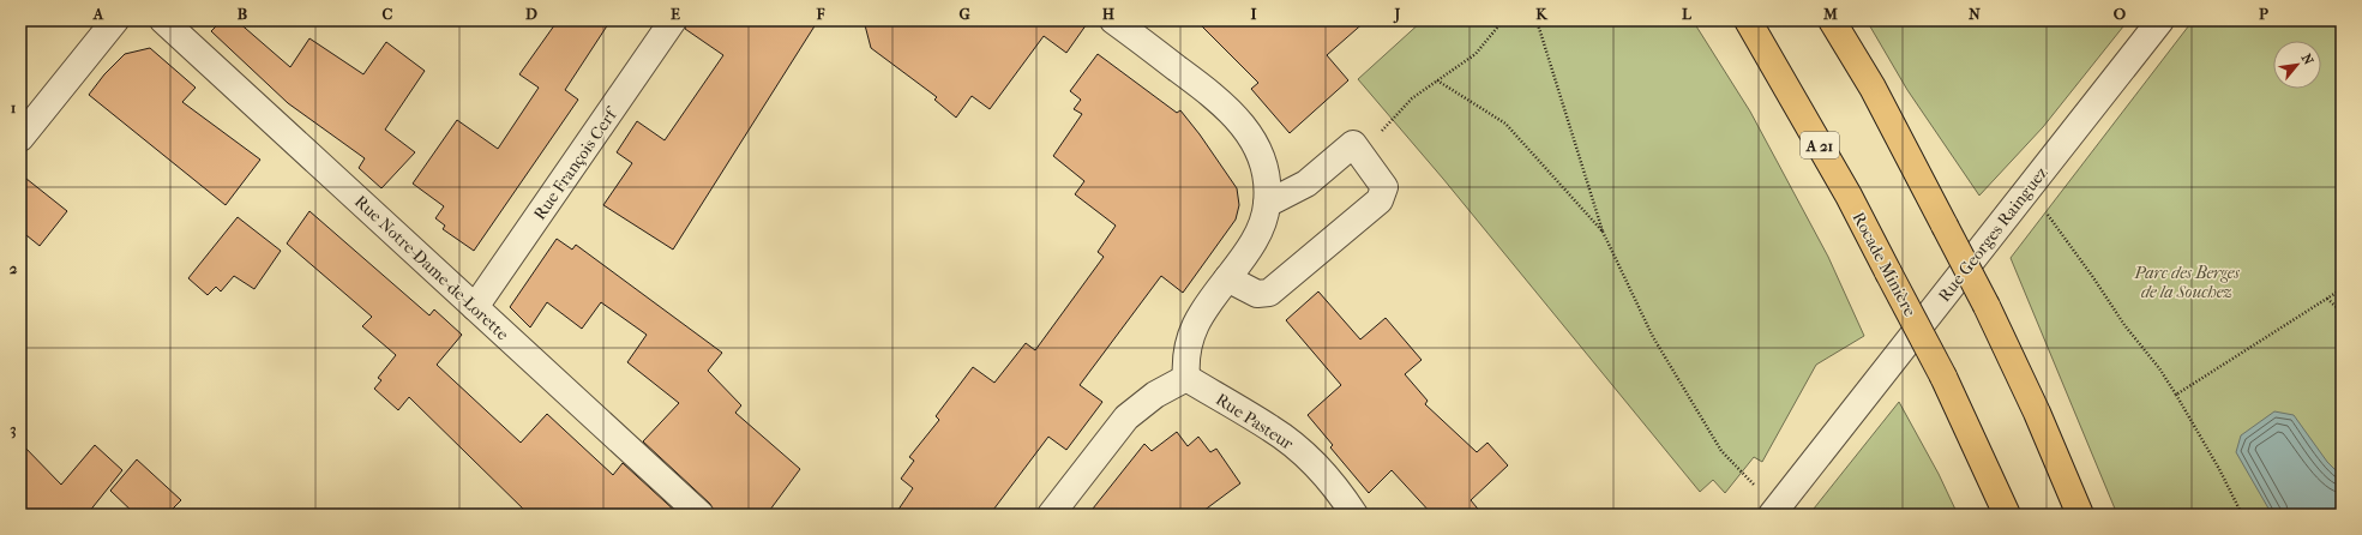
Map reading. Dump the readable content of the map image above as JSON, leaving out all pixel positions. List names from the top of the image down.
{
  "streets": {
    "highway": ["A 21", "Rocade Minière"],
    "street": [
      "Rue François Cerf",
      "Rue Georges Rainguez",
      "Rue Notre-Dame-de-Lorette",
      "Rue Pasteur"
    ]
  },
  "crossings": [
    ["Rue François Cerf", "Rue Notre-Dame-de-Lorette"]
  ],
  "parks": ["Parc des Berges de la Souchez"],
  "north": "top right",
  "grid": {
    "columns": [
      "A",
      "B",
      "C",
      "D",
      "E",
      "F",
      "G",
      "H",
      "I",
      "J",
      "K",
      "L",
      "M",
      "N",
      "O",
      "P"
    ],
    "rows": ["1", "2", "3"]
  }
}
